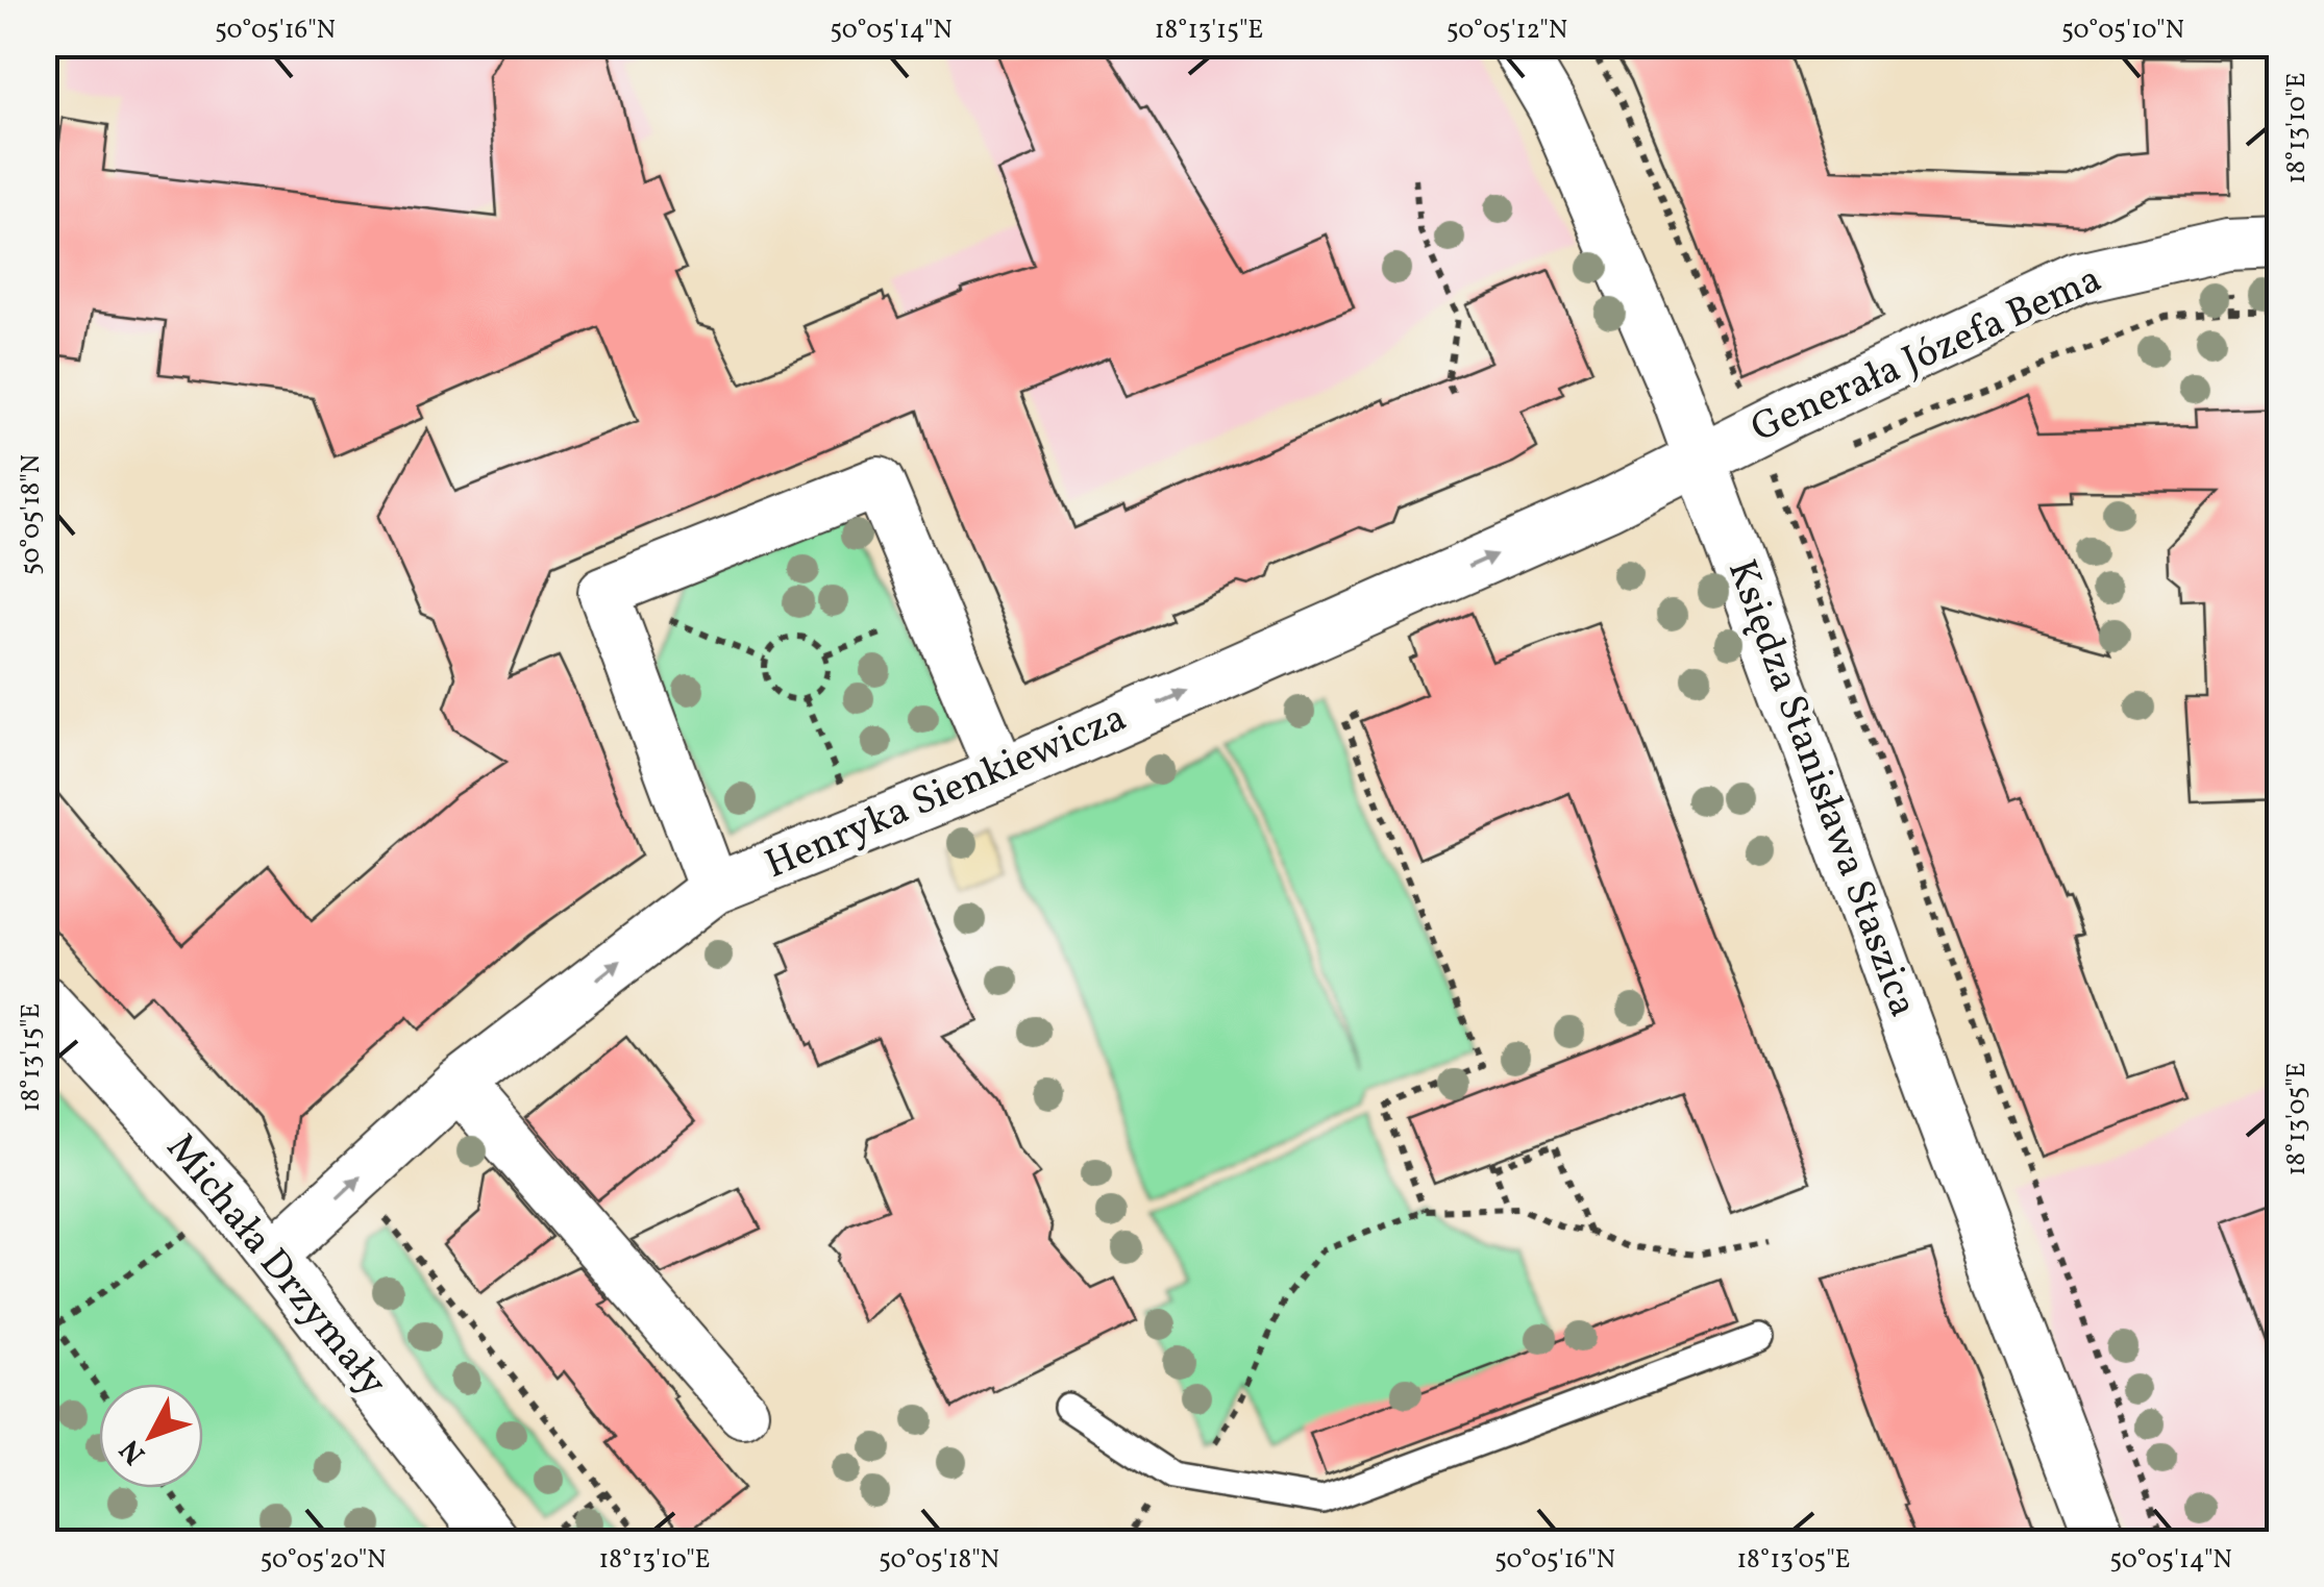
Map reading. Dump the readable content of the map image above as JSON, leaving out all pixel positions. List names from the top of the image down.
{
  "streets": {
    "street": [
      "Generała Józefa Bema",
      "Księdza Stanisława Staszica",
      "Henryka Sienkiewicza",
      "Michała Drzymały"
    ]
  },
  "crossings": [
    ["Generała Józefa Bema", "Księdza Stanisława Staszica"],
    ["Generała Józefa Bema", "Henryka Sienkiewicza"],
    ["Księdza Stanisława Staszica", "Henryka Sienkiewicza"],
    ["Henryka Sienkiewicza", "Michała Drzymały"]
  ],
  "one_way": ["Henryka Sienkiewicza"],
  "north": "bottom left",
  "coordinates": [
    "50°05'16\"N",
    "50°05'14\"N",
    "18°13'15\"E",
    "50°05'12\"N",
    "50°05'10\"N",
    "18°13'10\"E",
    "50°05'18\"N",
    "18°13'05\"E",
    "50°05'20\"N"
  ]
}
